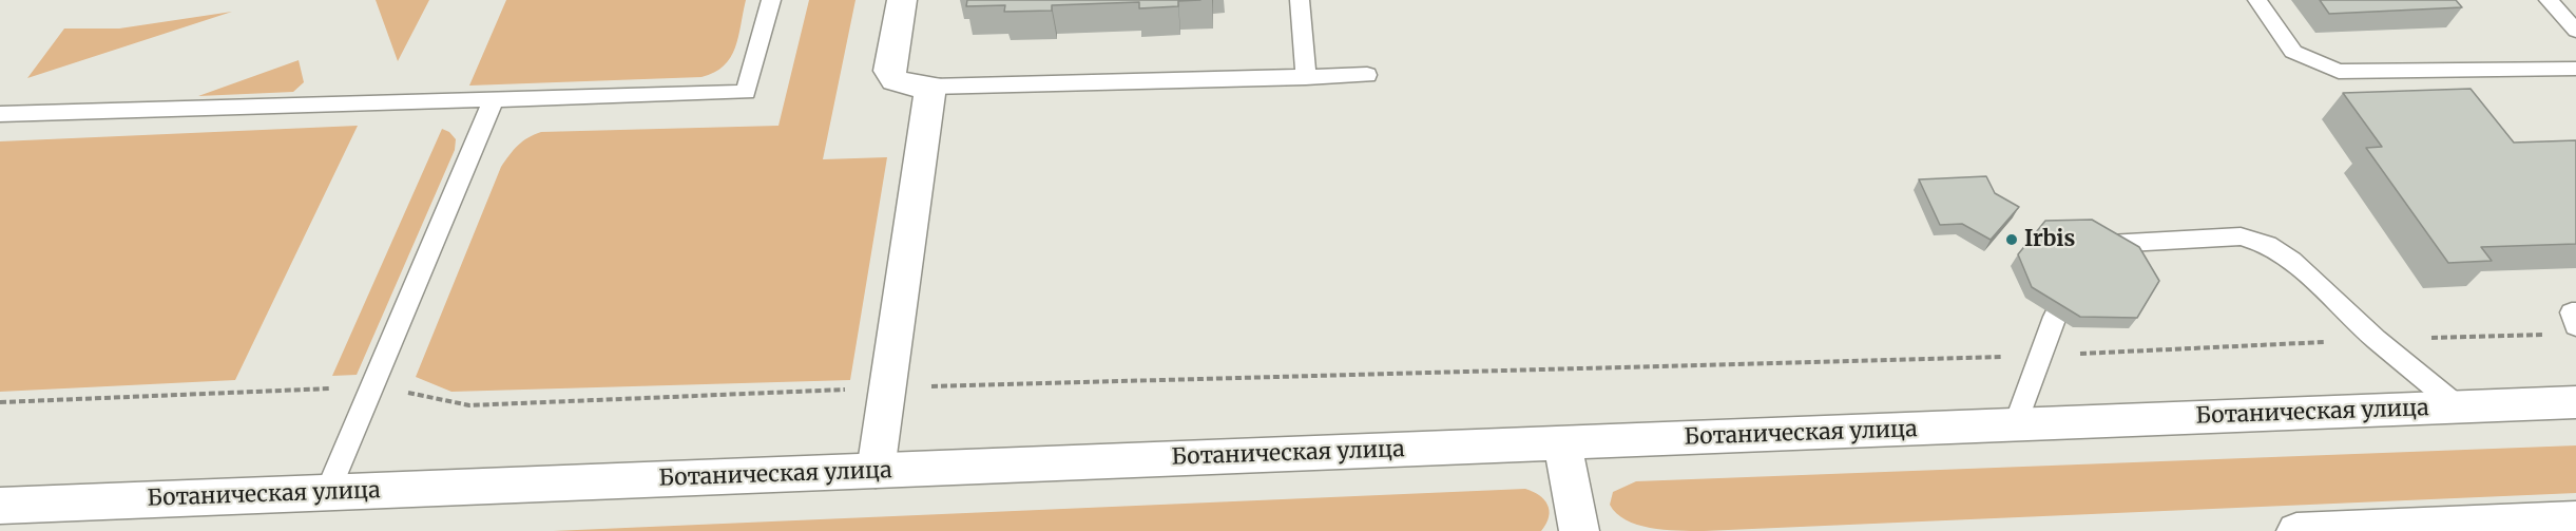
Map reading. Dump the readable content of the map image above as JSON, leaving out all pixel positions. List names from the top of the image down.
{
  "streets": {
    "main road": ["Ботаническая улица"]
  },
  "places": ["Irbis"]
}
